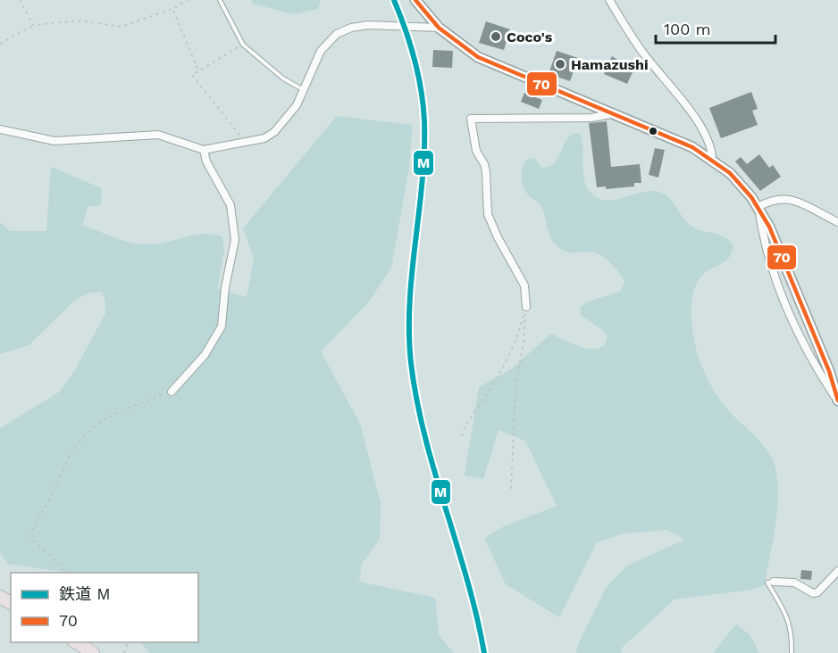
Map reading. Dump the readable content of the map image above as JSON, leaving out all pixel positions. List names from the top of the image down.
{
  "places": ["Coco's", "Hamazushi"],
  "lines": ["rail line M", "transit line 70"],
  "legend": ["鉄道 M", "70"],
  "scale_bar": "100 m"
}
